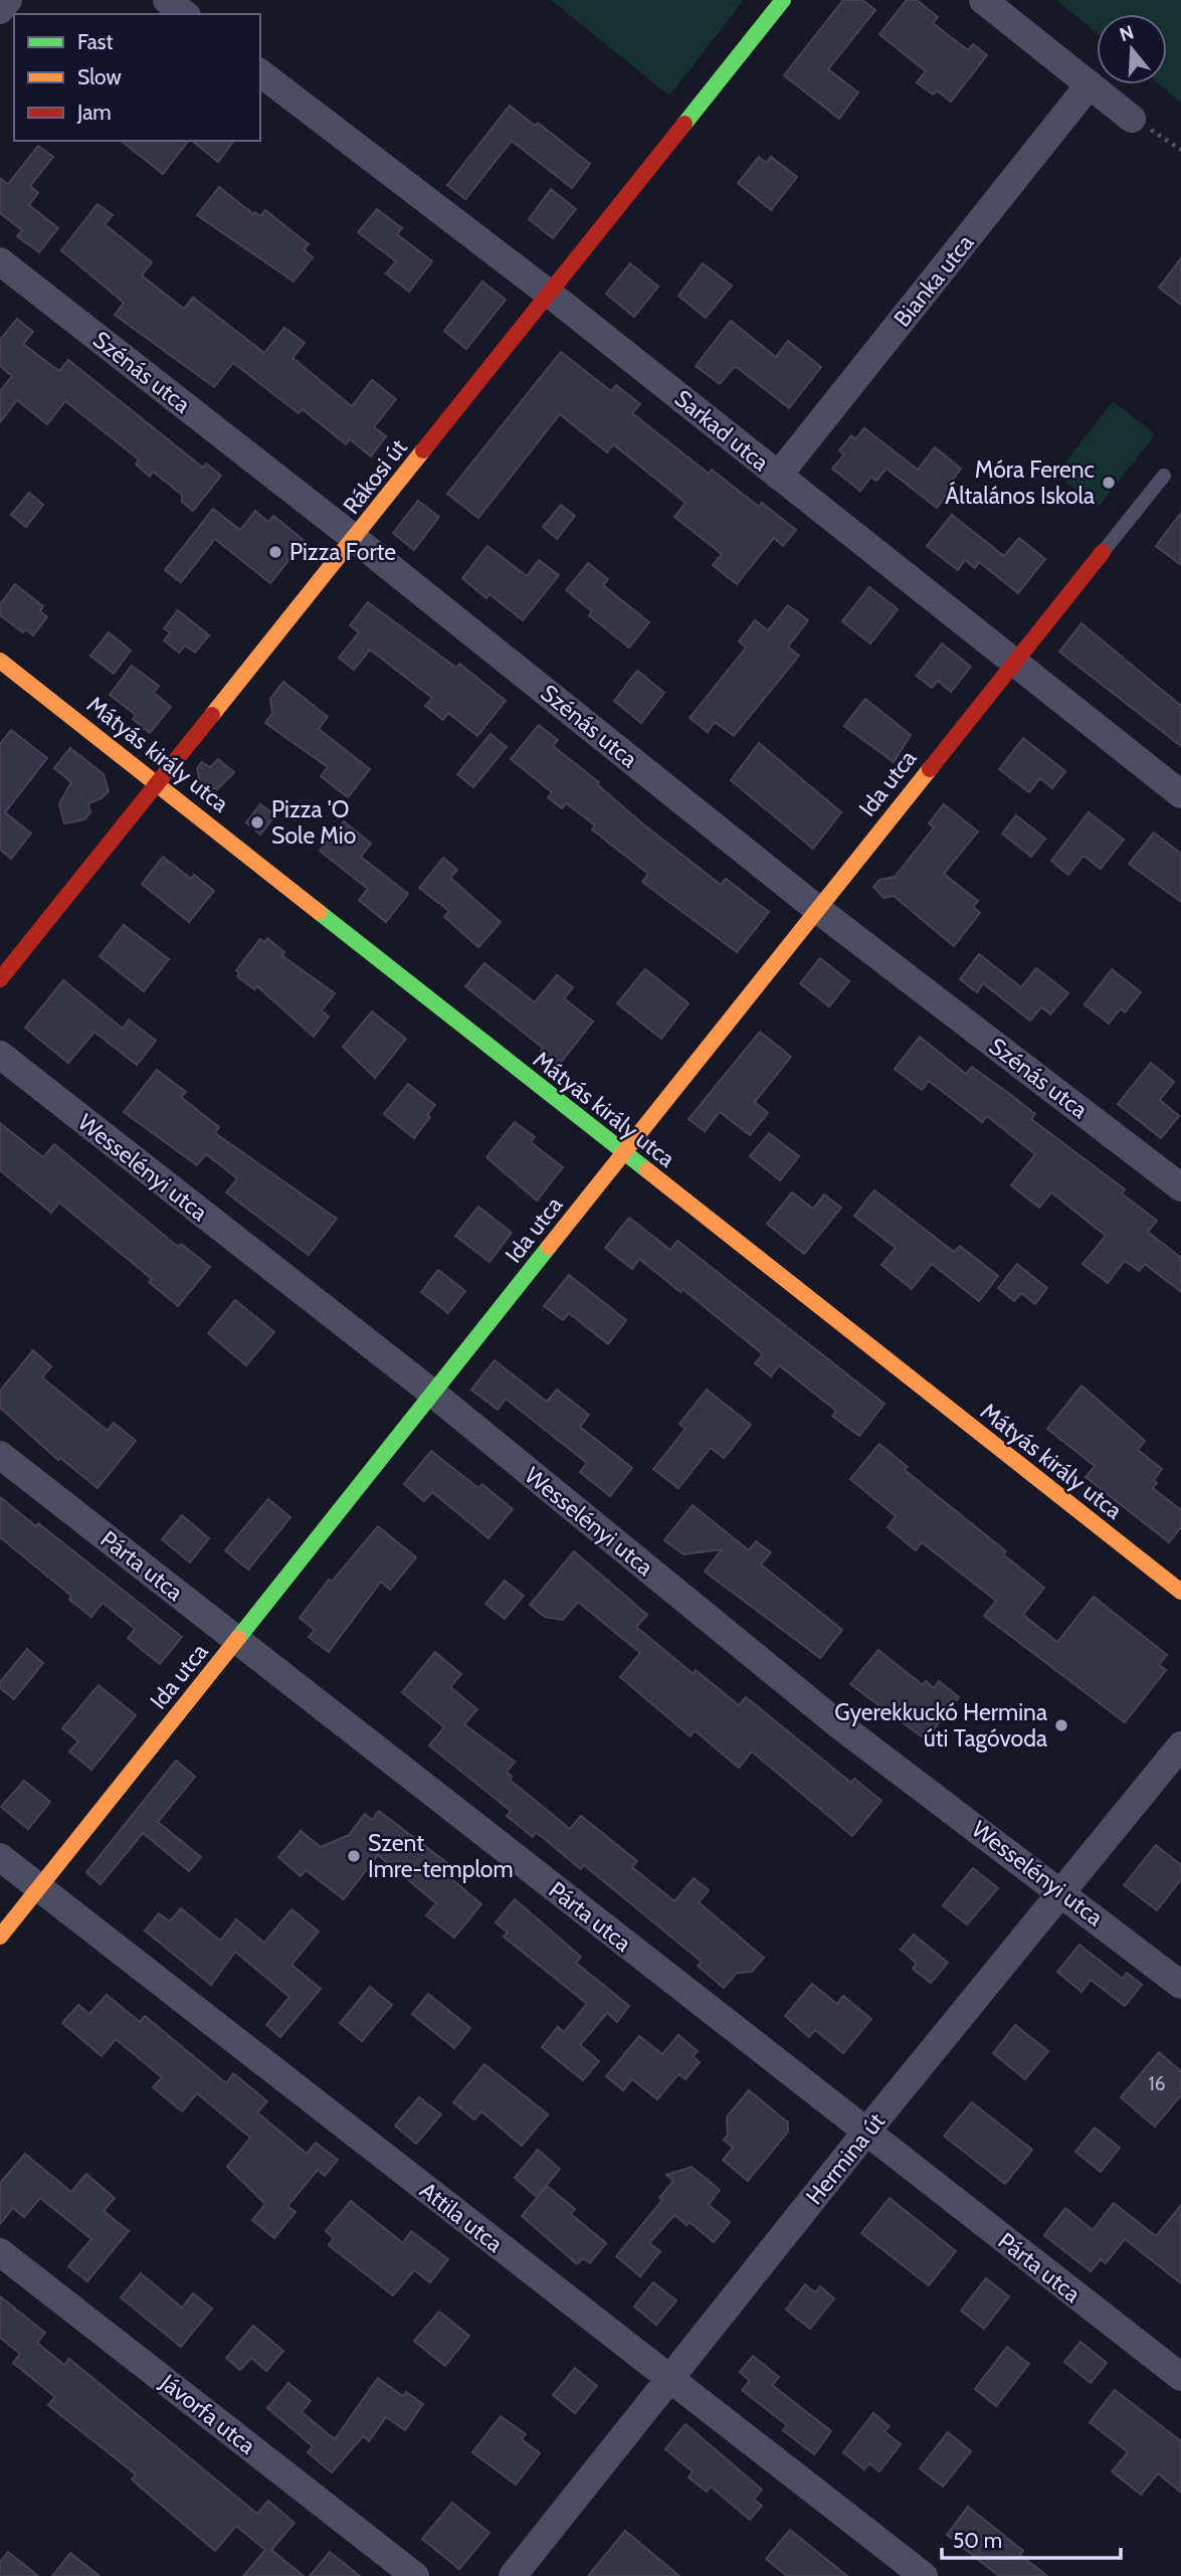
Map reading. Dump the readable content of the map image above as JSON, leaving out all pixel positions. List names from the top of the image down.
{
  "streets": {
    "street": [
      "Bianka utca",
      "Szénás utca",
      "Sarkad utca",
      "Rákosi út",
      "Mátyás király utca",
      "Ida utca",
      "Wesselényi utca",
      "Párta utca",
      "Hermina út",
      "Attila utca",
      "Jávorfa utca"
    ]
  },
  "crossings": [
    ["Bianka utca", "Sarkad utca"],
    ["Szénás utca", "Rákosi út"],
    ["Szénás utca", "Ida utca"],
    ["Sarkad utca", "Rákosi út"],
    ["Sarkad utca", "Ida utca"],
    ["Rákosi út", "Mátyás király utca"],
    ["Mátyás király utca", "Ida utca"],
    ["Ida utca", "Wesselényi utca"],
    ["Ida utca", "Párta utca"],
    ["Ida utca", "Attila utca"],
    ["Wesselényi utca", "Hermina út"],
    ["Párta utca", "Hermina út"],
    ["Hermina út", "Attila utca"]
  ],
  "places": [
    "Móra Ferenc Általános Iskola",
    "Pizza Forte",
    "Pizza 'O Sole Mio",
    "Gyerekkuckó Hermina úti Tagóvoda",
    "Szent Imre-templom"
  ],
  "house_numbers": ["16"],
  "legend": ["Fast", "Slow", "Jam"],
  "scale_bar": "50 m",
  "north": "top"
}
